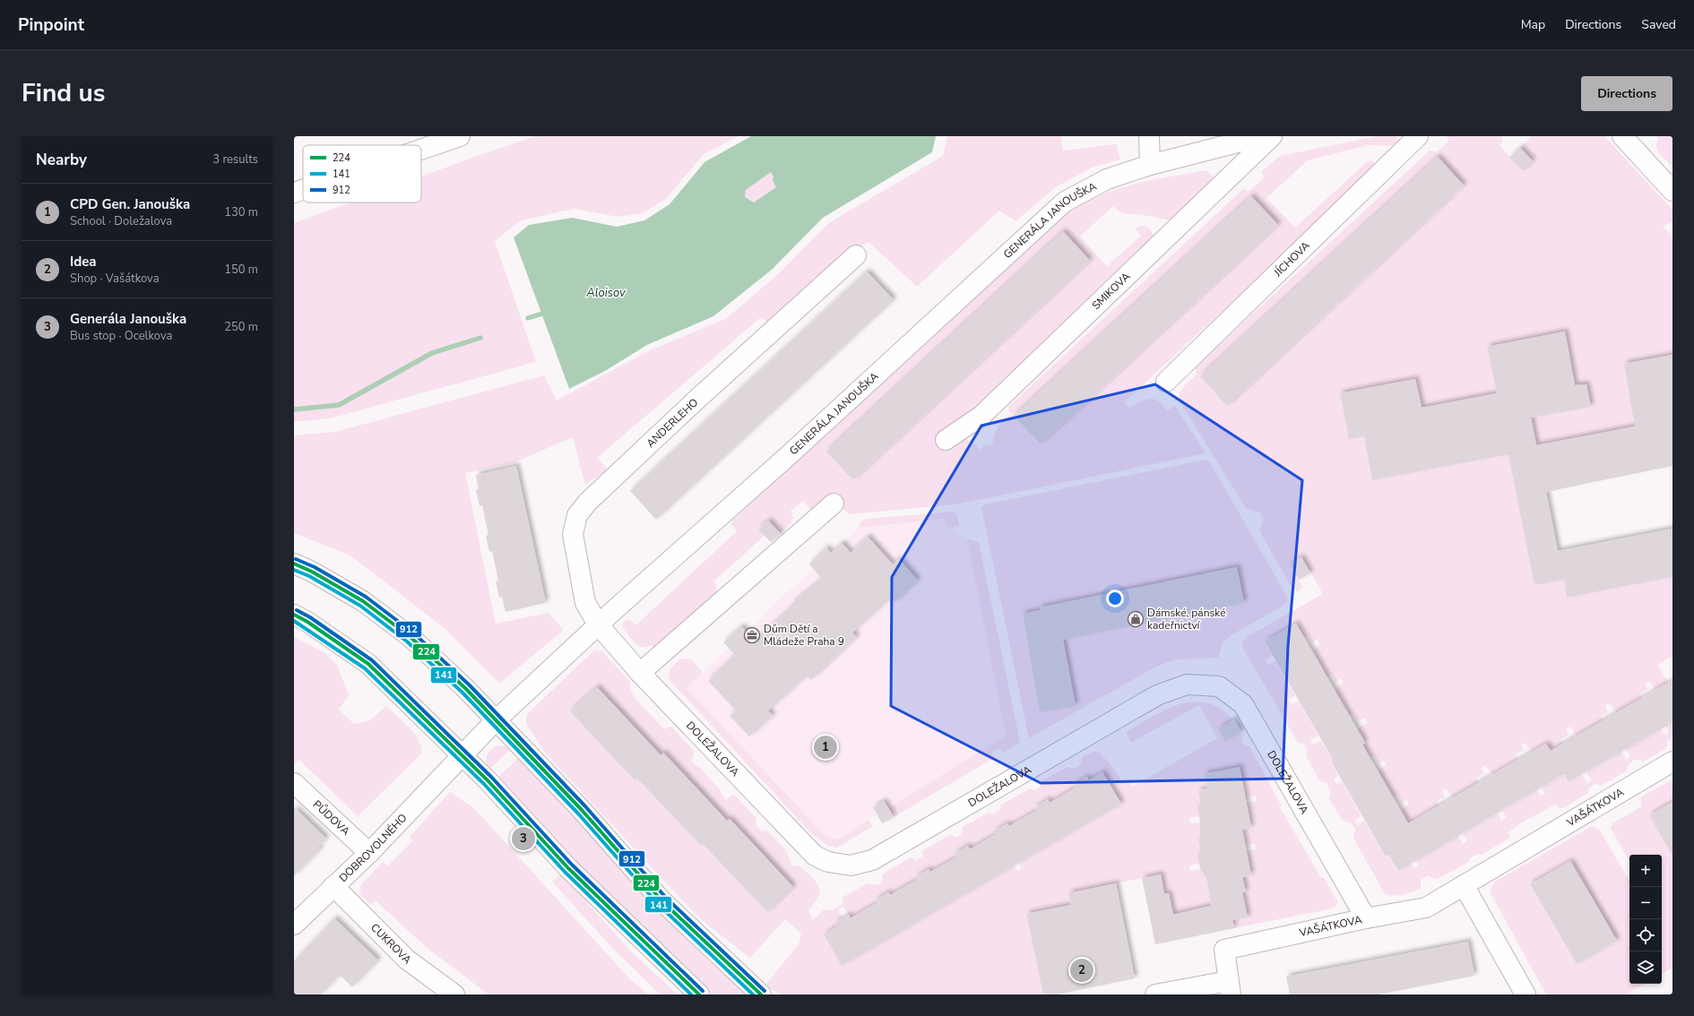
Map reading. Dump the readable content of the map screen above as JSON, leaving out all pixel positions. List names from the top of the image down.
{
  "streets": {
    "street": [
      "GENERÁLA JANOUŠKA",
      "JÍCHOVA",
      "SMIKOVA",
      "ANDERLEHO",
      "DOLEŽALOVA",
      "VAŠÁTKOVA",
      "PŮDOVA",
      "DOBROVOLNÉHO",
      "CUKROVA"
    ]
  },
  "crossings": [
    ["GENERÁLA JANOUŠKA", "ANDERLEHO"],
    ["GENERÁLA JANOUŠKA", "DOLEŽALOVA"],
    ["GENERÁLA JANOUŠKA", "DOBROVOLNÉHO"],
    ["ANDERLEHO", "DOLEŽALOVA"],
    ["DOLEŽALOVA", "VAŠÁTKOVA"],
    ["PŮDOVA", "DOBROVOLNÉHO"],
    ["DOBROVOLNÉHO", "CUKROVA"]
  ],
  "water": ["Aloisov"],
  "places": {
    "shop": ["Dámské, pánské kadeřnictví"],
    "office": ["Dům Dětí a Mládeže Praha 9"]
  },
  "lines": ["transit line 912", "transit line 224", "transit line 141"],
  "legend": ["224", "141", "912"],
  "page": {
    "header": "Pinpoint",
    "nav": ["Map", "Directions", "Saved"],
    "title": "Find us",
    "buttons": "Directions",
    "heading": ["Nearby", "3 results"],
    "list": [
      {
        "mark": "1",
        "name": "CPD Gen. Janouška",
        "note": "School · Doležalova",
        "value": "130 m"
      },
      {
        "mark": "2",
        "name": "Idea",
        "note": "Shop · Vašátkova",
        "value": "150 m"
      },
      {
        "mark": "3",
        "name": "Generála Janouška",
        "note": "Bus stop · Ocelkova",
        "value": "250 m"
      }
    ],
    "pins": ["1", "3", "2"],
    "map_buttons": ["+", "−"]
  }
}
